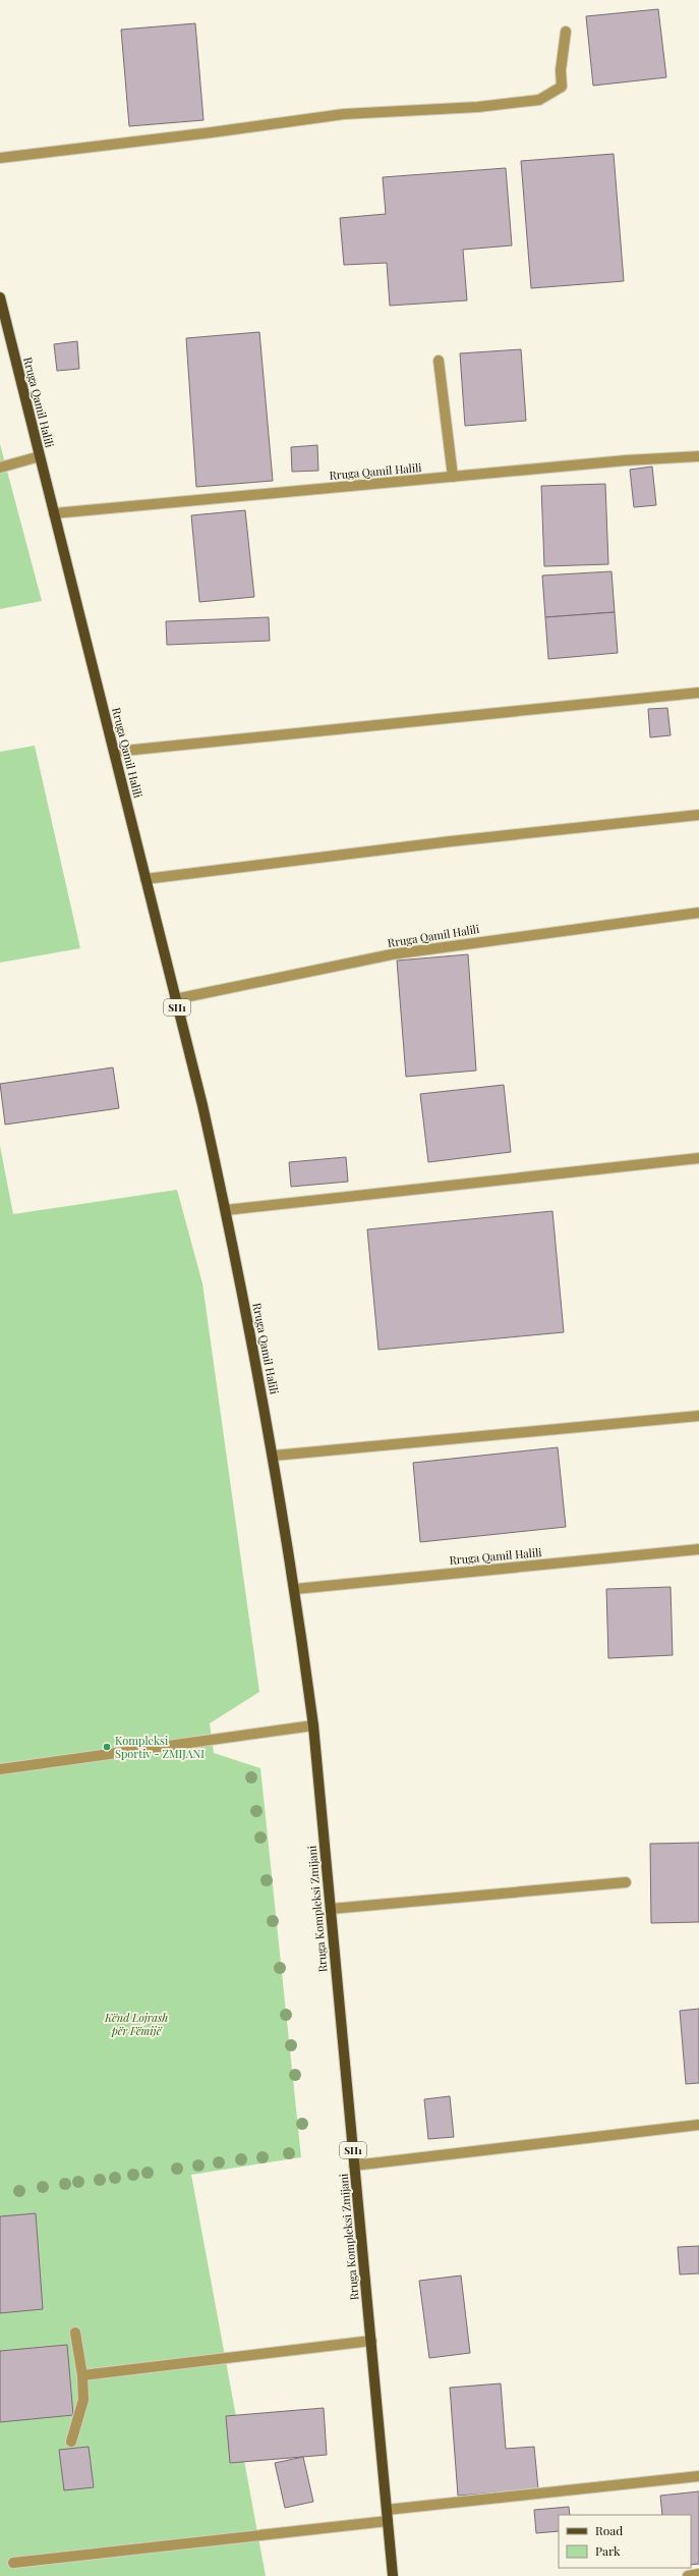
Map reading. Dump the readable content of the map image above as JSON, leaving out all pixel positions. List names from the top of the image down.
{
  "streets": {
    "main road": ["Rruga Qamil Halili", "SH1", "Rruga Kompleksi Zmijani"]
  },
  "crossings": [
    ["Rruga Qamil Halili", "Rruga Kompleksi Zmijani"]
  ],
  "parks": ["Kënd Lojrash për Fëmijë"],
  "places": ["Kompleksi Sportiv - ZMIJANI"],
  "legend": ["Road", "Park"]
}
